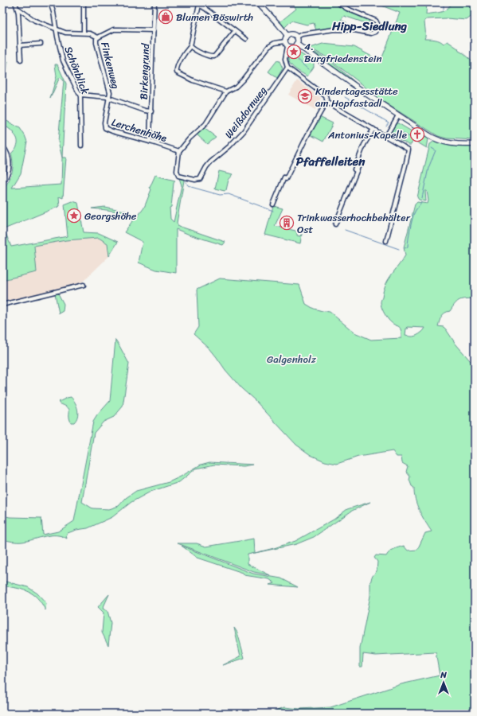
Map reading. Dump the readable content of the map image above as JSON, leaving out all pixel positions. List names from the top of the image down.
{
  "streets": {
    "street": [
      "Finkenweg",
      "Schönblick",
      "Birkengrund",
      "Weißdornweg",
      "Lerchenhöhe"
    ]
  },
  "crossings": [
    ["Finkenweg", "Lerchenhöhe"],
    ["Schönblick", "Lerchenhöhe"],
    ["Birkengrund", "Lerchenhöhe"],
    ["Weißdornweg", "Lerchenhöhe"]
  ],
  "districts": ["Hipp-Siedlung", "Pfaffelleiten"],
  "parks": ["Galgenholz"],
  "places": {
    "shop": ["Blumen Böswirth"],
    "place": ["4. Burgfriedenstein", "Georgshöhe"],
    "school or university": ["Kindertagesstätte am Hopfastadl"],
    "church": ["Antonius-Kapelle"],
    "building": ["Trinkwasserhochbehälter Ost"]
  },
  "north": "top"
}
